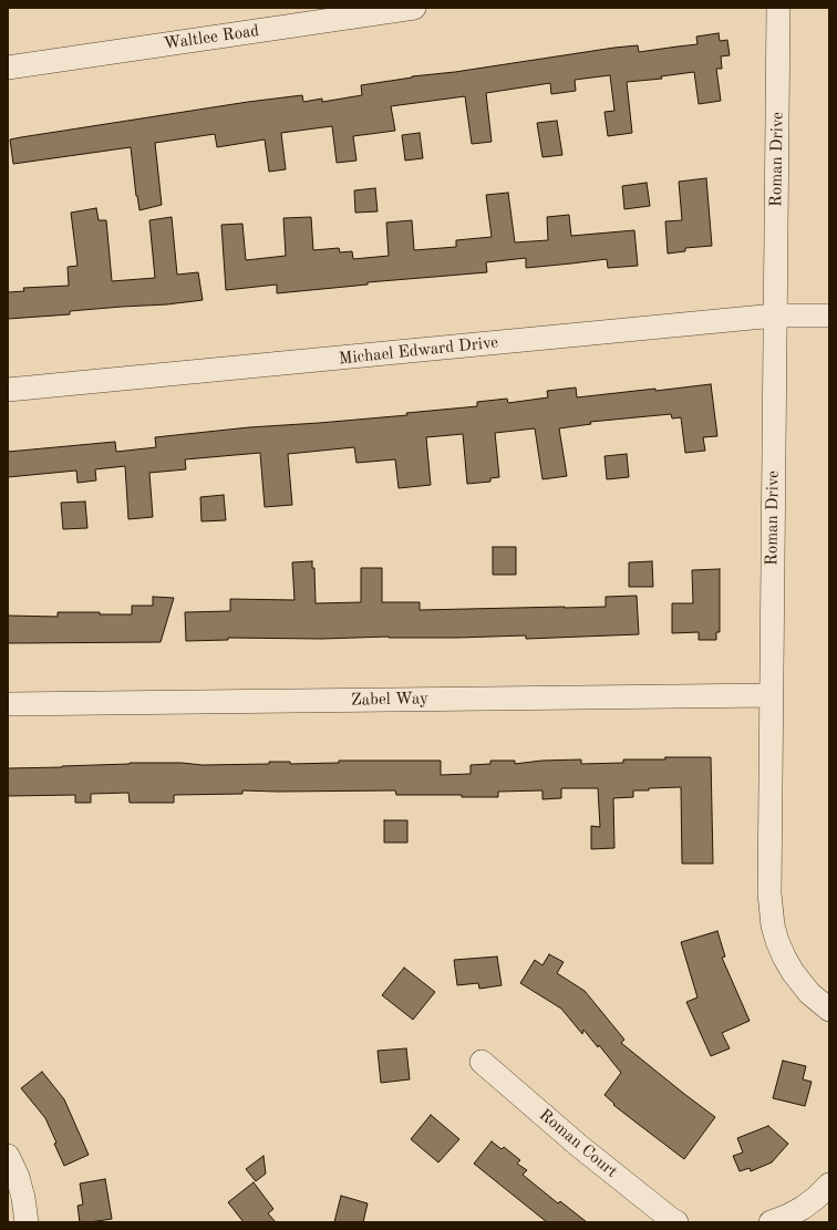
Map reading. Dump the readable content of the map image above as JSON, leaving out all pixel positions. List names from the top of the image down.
{
  "streets": {
    "street": [
      "Waltlee Road",
      "Roman Drive",
      "Michael Edward Drive",
      "Zabel Way",
      "Roman Court"
    ]
  },
  "crossings": [
    ["Roman Drive", "Michael Edward Drive"],
    ["Roman Drive", "Zabel Way"]
  ]
}
